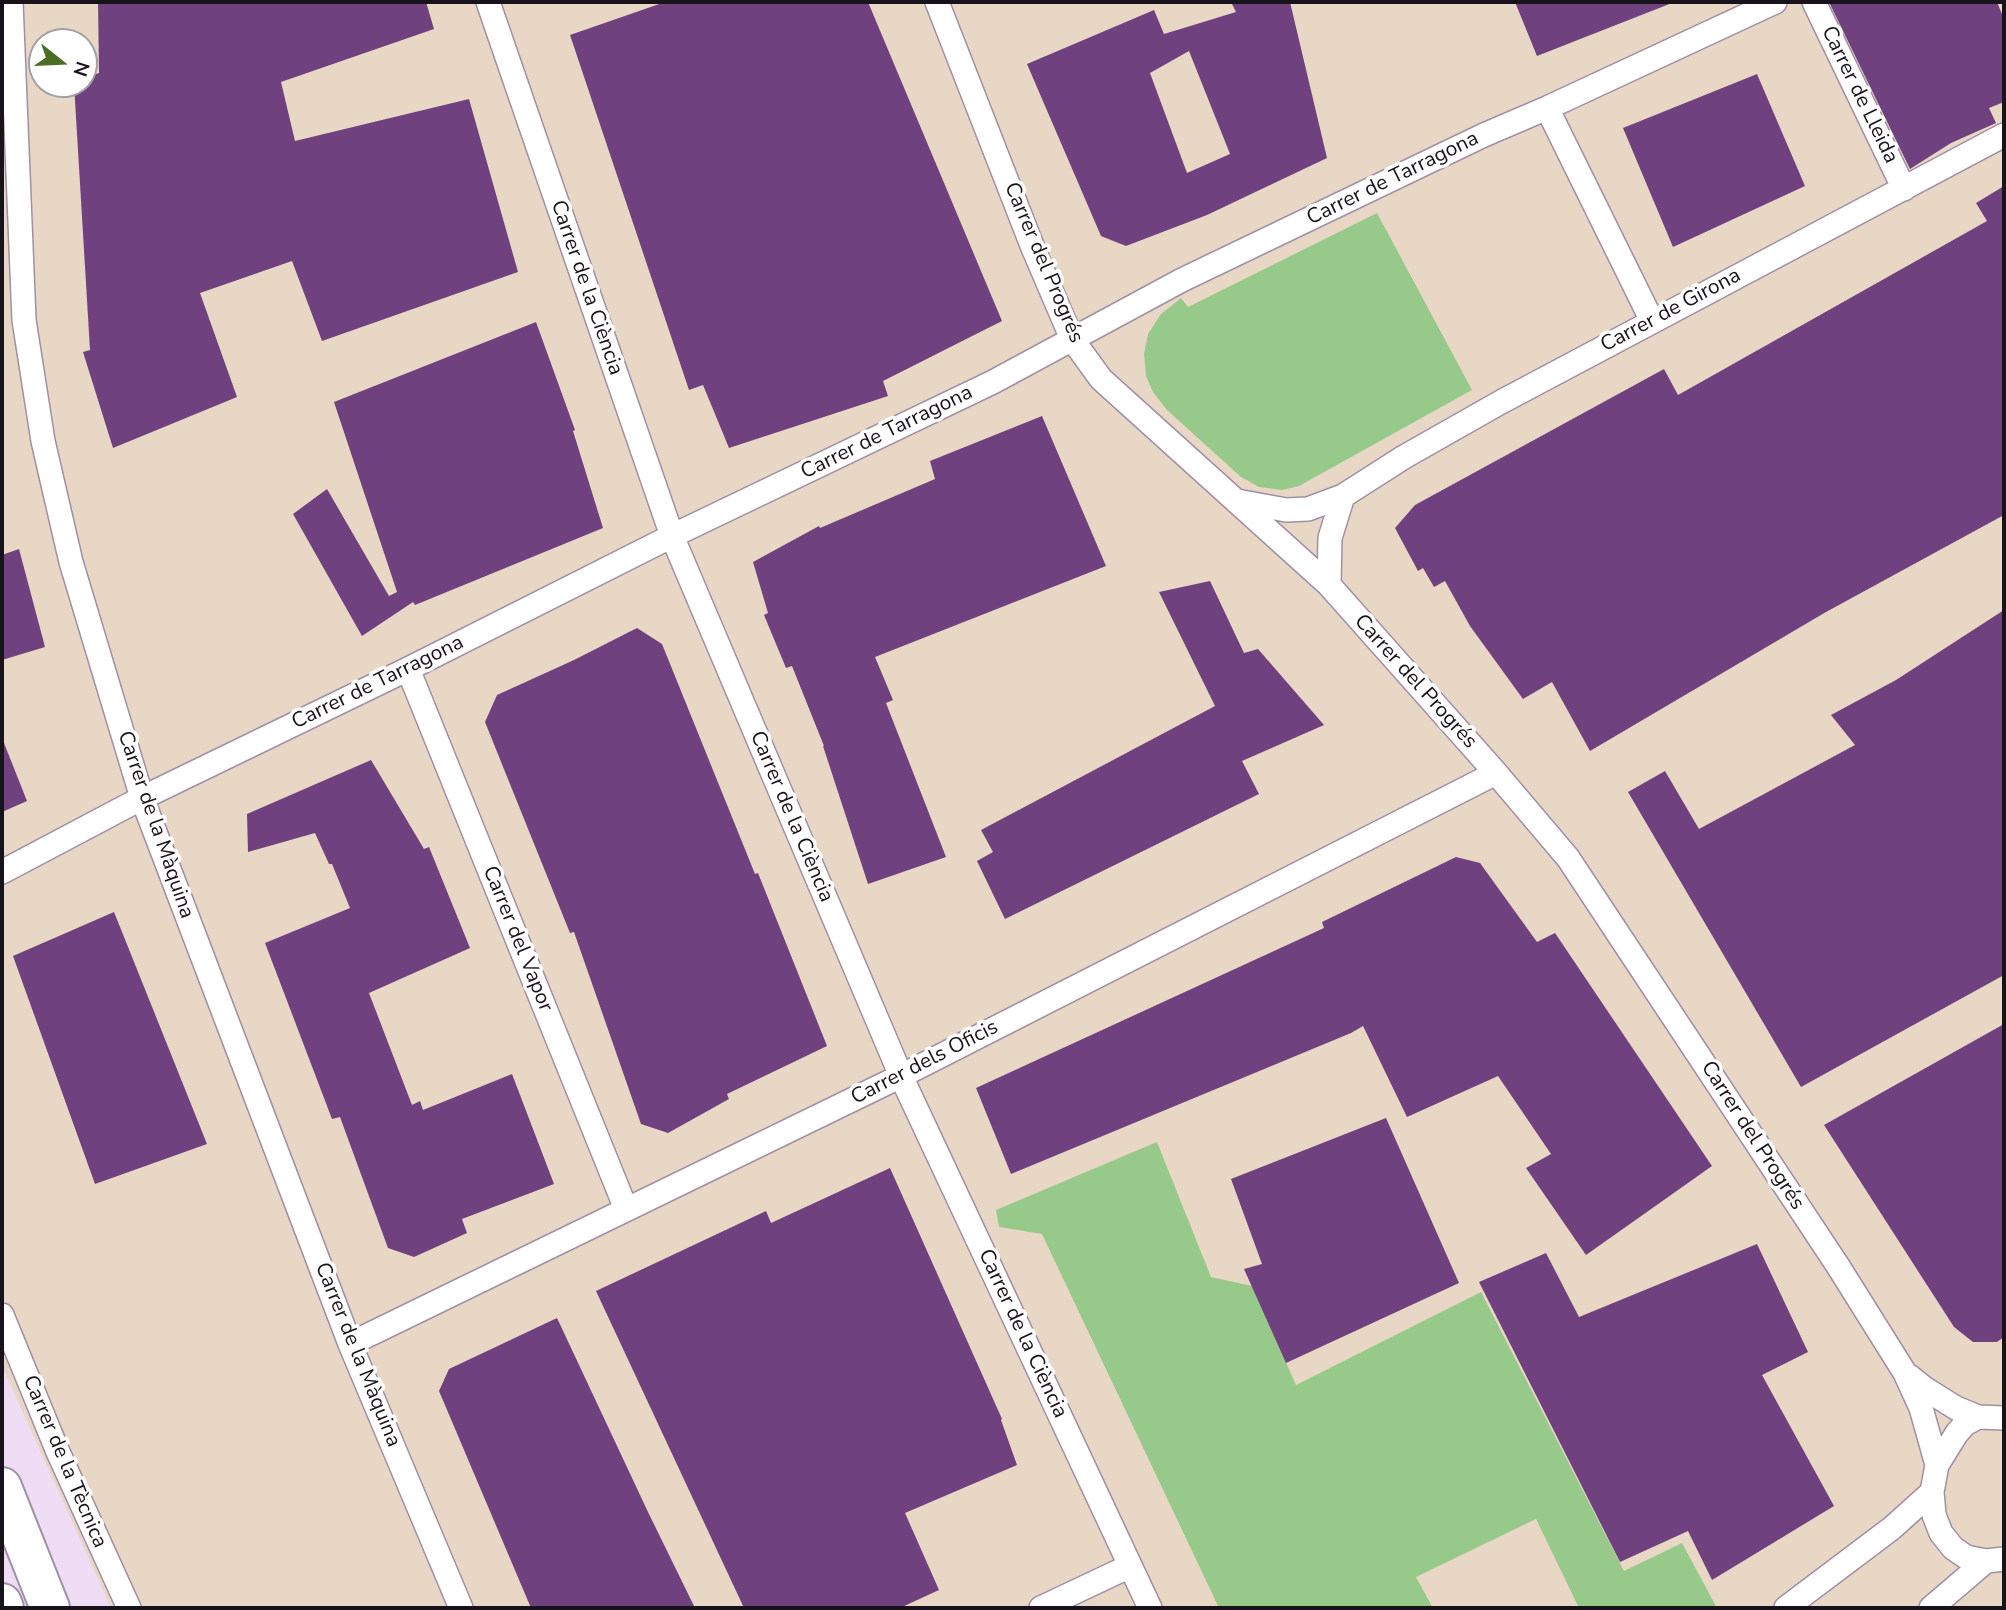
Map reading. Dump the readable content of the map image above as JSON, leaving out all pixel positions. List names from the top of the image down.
{
  "streets": {
    "street": [
      "Carrer de Lleida",
      "Carrer de Tarragona",
      "Carrer del Progrés",
      "Carrer de la Ciència",
      "Carrer de Girona",
      "Carrer de la Màquina",
      "Carrer del Vapor",
      "Carrer dels Oficis",
      "Carrer de la Tècnica"
    ]
  },
  "crossings": [
    ["Carrer de Lleida", "Carrer de Girona"],
    ["Carrer de Tarragona", "Carrer del Progrés"],
    ["Carrer de Tarragona", "Carrer de la Ciència"],
    ["Carrer de Tarragona", "Carrer de la Màquina"],
    ["Carrer de Tarragona", "Carrer del Vapor"],
    ["Carrer del Progrés", "Carrer de Girona"],
    ["Carrer del Progrés", "Carrer dels Oficis"],
    ["Carrer de la Ciència", "Carrer dels Oficis"],
    ["Carrer de la Màquina", "Carrer dels Oficis"],
    ["Carrer del Vapor", "Carrer dels Oficis"]
  ],
  "north": "right"
}
